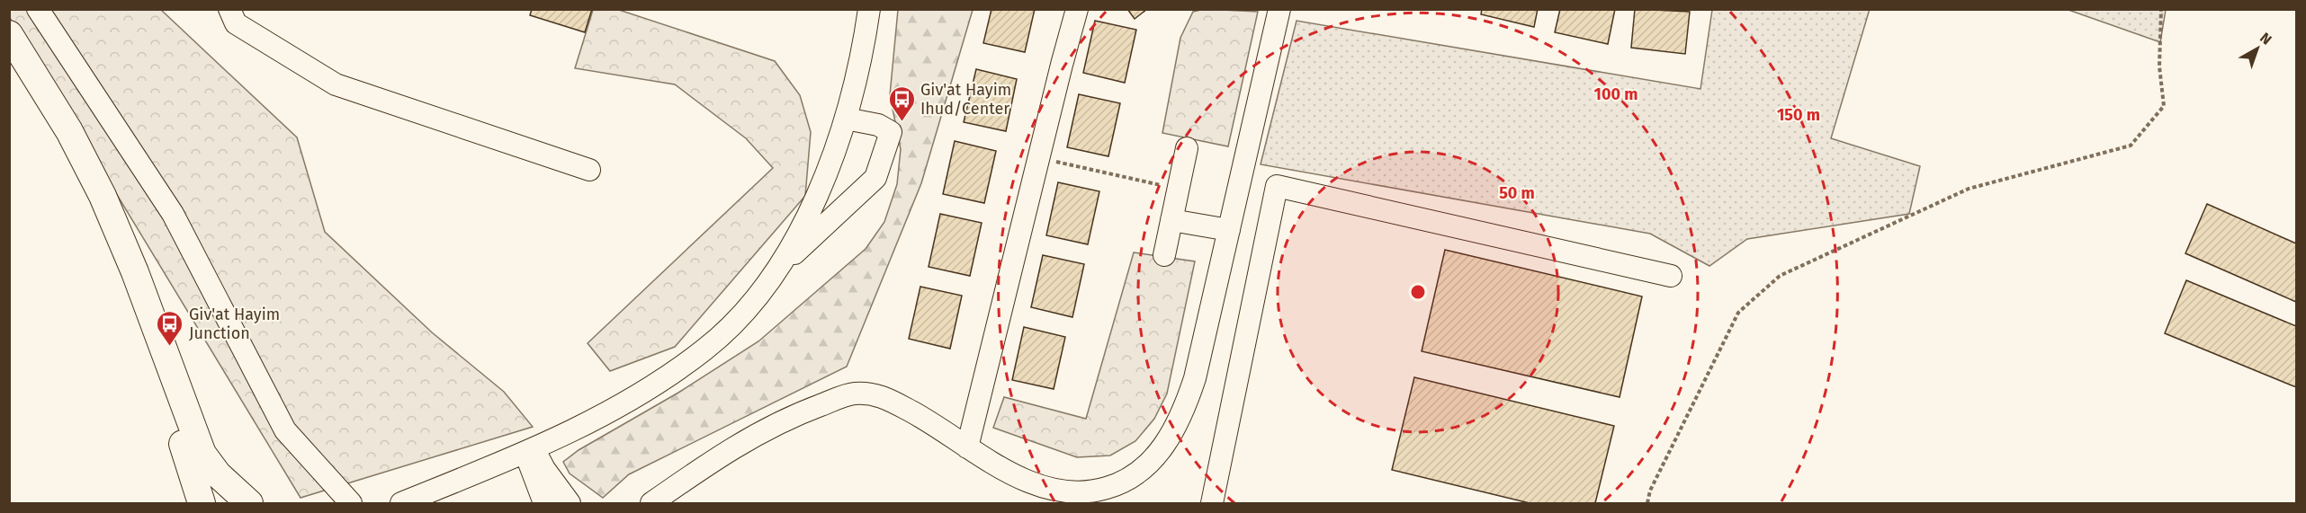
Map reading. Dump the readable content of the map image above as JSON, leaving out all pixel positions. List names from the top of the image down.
{
  "places": {
    "bus stop": ["Giv'at Hayim Ihud/Center", "Giv'at Hayim Junction"]
  },
  "north": "top right",
  "rings": ["100 m", "150 m", "50 m"]
}
